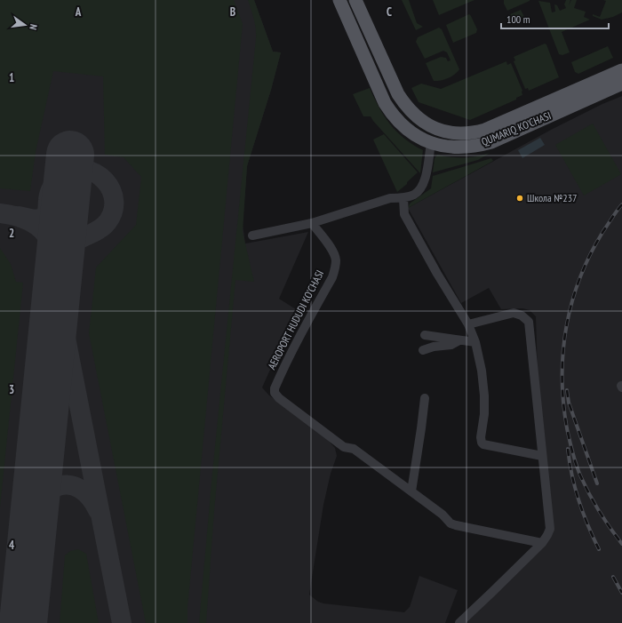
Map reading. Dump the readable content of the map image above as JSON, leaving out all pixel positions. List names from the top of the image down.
{
  "streets": {
    "main road": ["QUMARIQ KO'CHASI"],
    "street": ["AEROPORT HUDUDI KO'CHASI"]
  },
  "places": ["Школа №237"],
  "scale_bar": "100 m",
  "north": "right",
  "grid": {
    "columns": ["A", "B", "C"],
    "rows": [
      "1",
      "2",
      "3",
      "4"
    ]
  }
}
